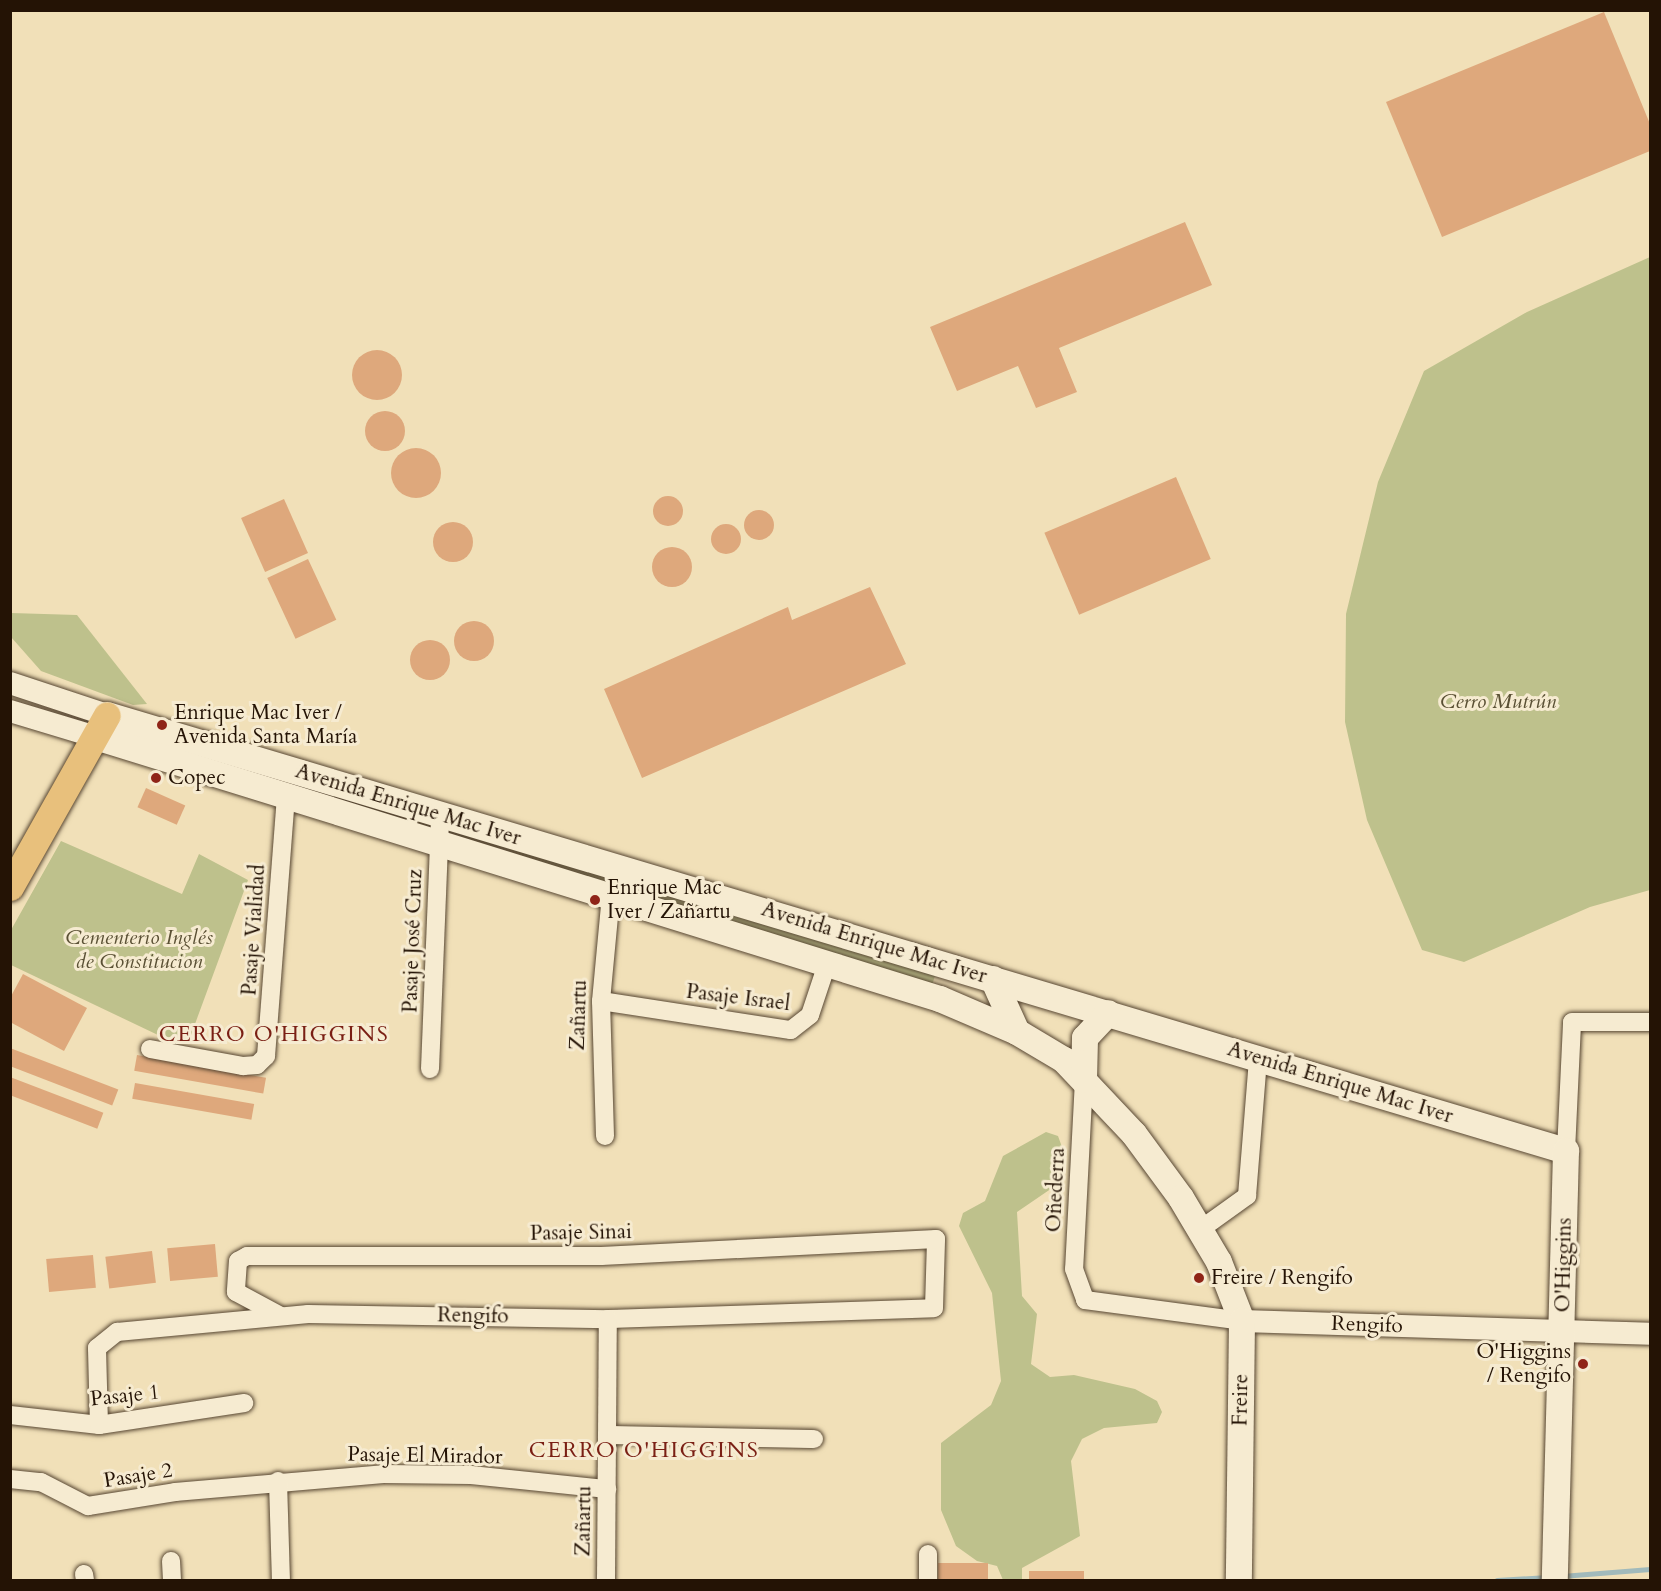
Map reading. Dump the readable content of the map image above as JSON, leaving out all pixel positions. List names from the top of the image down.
{
  "streets": {
    "main road": ["Avenida Enrique Mac Iver", "O'Higgins", "Freire"],
    "street": [
      "Pasaje Vialidad",
      "Pasaje José Cruz",
      "Pasaje Israel",
      "Zañartu",
      "Oñederra",
      "Pasaje Sinai",
      "Rengifo",
      "Pasaje 1",
      "Pasaje El Mirador",
      "Pasaje 2"
    ]
  },
  "crossings": [
    ["Avenida Enrique Mac Iver", "Pasaje Vialidad"],
    ["Avenida Enrique Mac Iver", "Pasaje José Cruz"],
    ["Avenida Enrique Mac Iver", "Pasaje Israel"],
    ["Avenida Enrique Mac Iver", "Zañartu"],
    ["Avenida Enrique Mac Iver", "Oñederra"],
    ["Avenida Enrique Mac Iver", "O'Higgins"],
    ["Avenida Enrique Mac Iver", "Freire"],
    ["Pasaje Israel", "Zañartu"],
    ["Zañartu", "Rengifo"],
    ["Zañartu", "Pasaje El Mirador"],
    ["Oñederra", "Rengifo"],
    ["Oñederra", "Freire"],
    ["Pasaje Sinai", "Rengifo"],
    ["O'Higgins", "Rengifo"],
    ["Rengifo", "Pasaje 1"],
    ["Rengifo", "Freire"],
    ["Pasaje El Mirador", "Pasaje 2"]
  ],
  "districts": ["CERRO O'HIGGINS", "CERRO O'HIGGINS"],
  "parks": ["Cerro Mutrún", "Cementerio Inglés de Constitucion"],
  "places": [
    "Enrique Mac Iver / Avenida Santa María",
    "Copec",
    "Enrique Mac Iver / Zañartu",
    "Freire / Rengifo",
    "O'Higgins / Rengifo"
  ]
}
